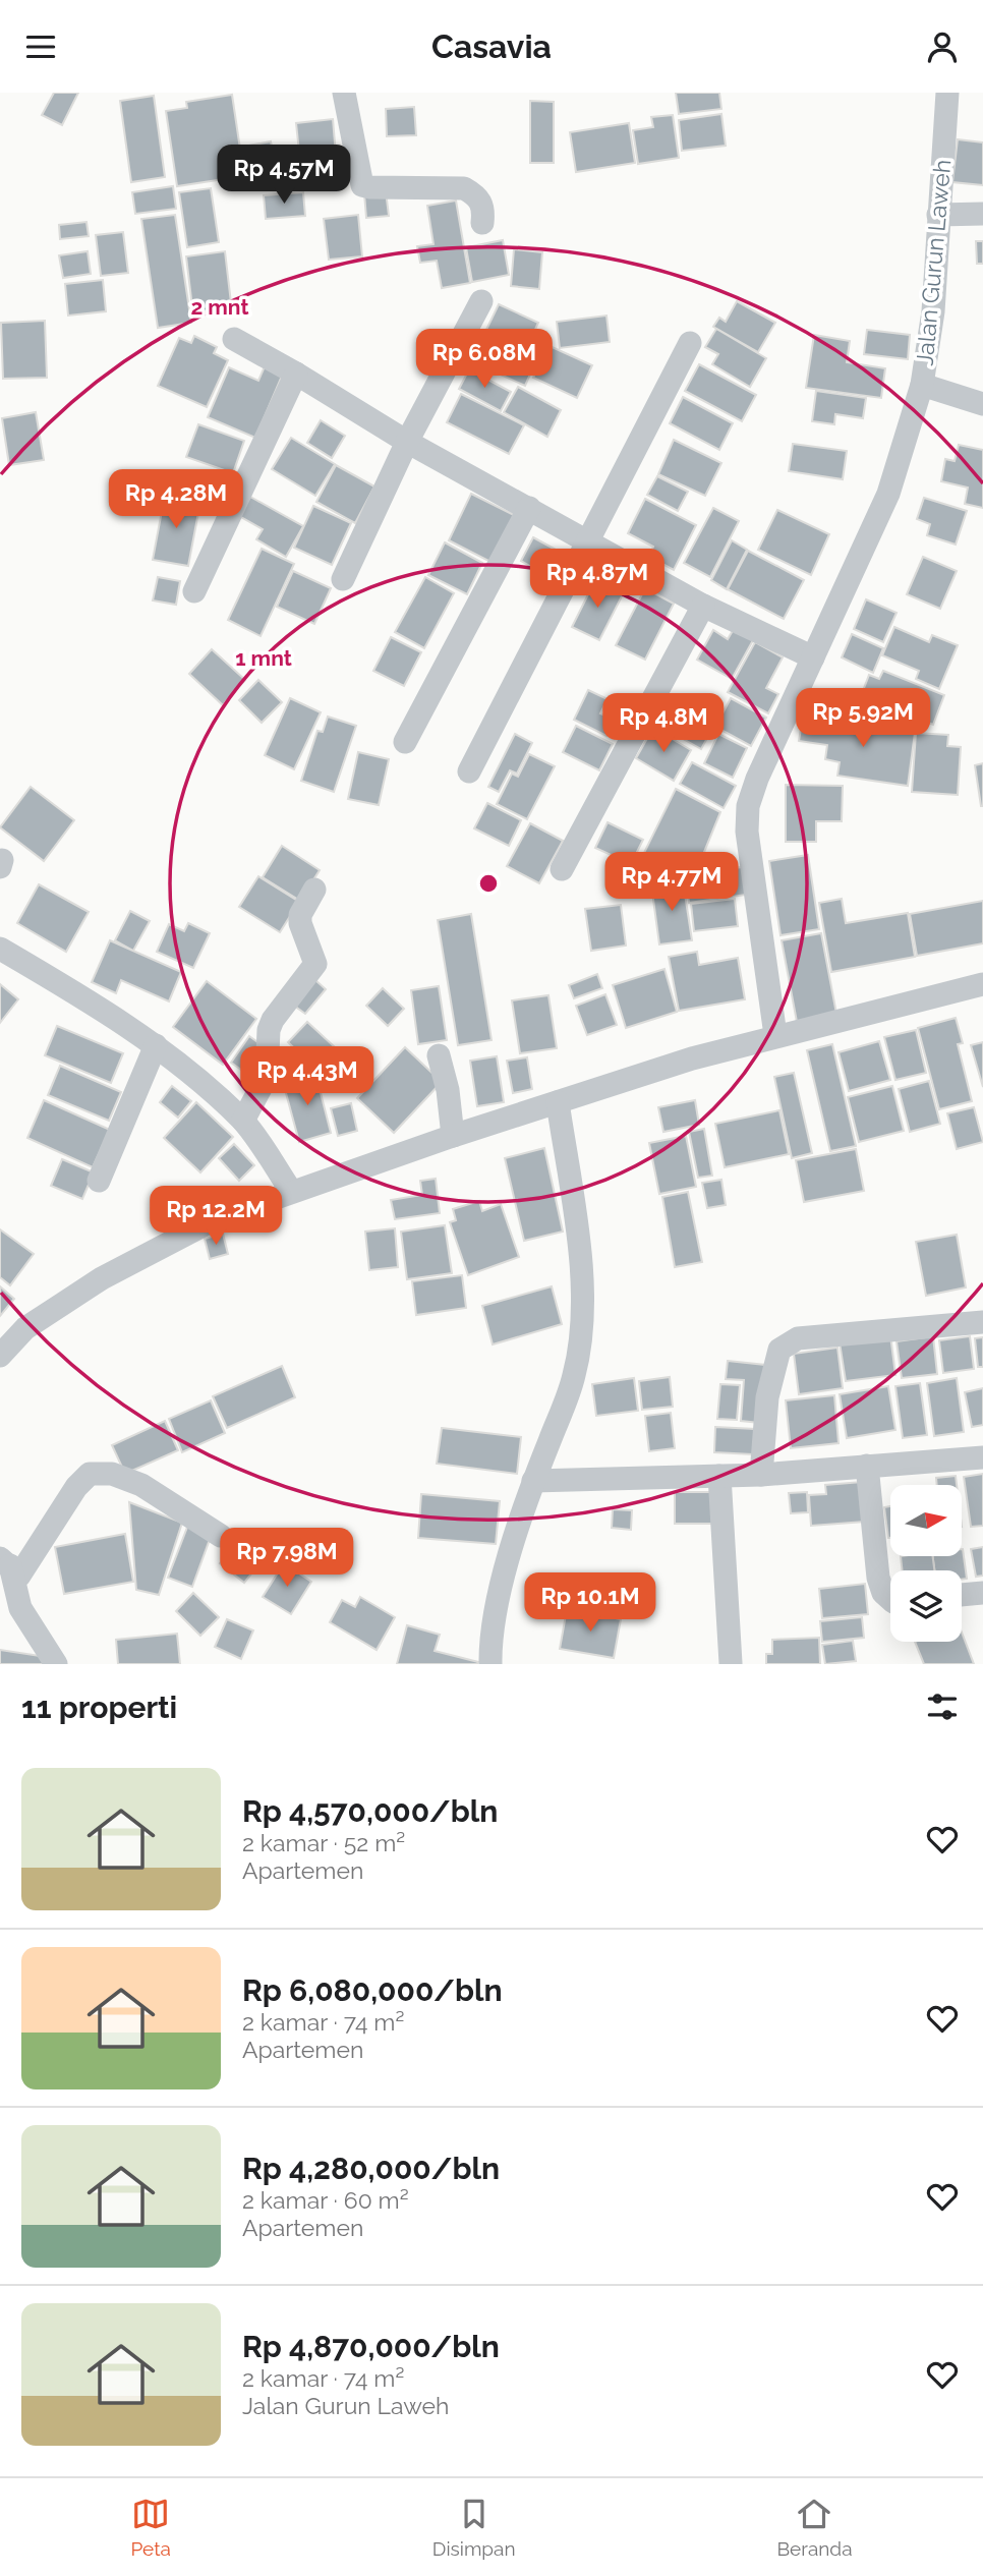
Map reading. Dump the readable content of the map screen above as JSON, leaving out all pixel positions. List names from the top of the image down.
{
  "streets": {
    "street": ["Jalan Gurun Laweh"]
  },
  "north": "right",
  "page": {
    "header": "Casavia",
    "price": [
      "Rp 4.57M",
      "Rp 6.08M",
      "Rp 4.28M",
      "Rp 4.87M",
      "Rp 5.92M",
      "Rp 4.8M",
      "Rp 4.77M",
      "Rp 4.43M",
      "Rp 12.2M",
      "Rp 7.98M",
      "Rp 10.1M"
    ],
    "heading": "11 properti",
    "list": [
      {
        "name": "Rp 4,570,000/bln",
        "note": "2 kamar · 52 m² · Apartemen"
      },
      {
        "name": "Rp 6,080,000/bln",
        "note": "2 kamar · 74 m² · Apartemen"
      },
      {
        "name": "Rp 4,280,000/bln",
        "note": "2 kamar · 60 m² · Apartemen"
      },
      {
        "name": "Rp 4,870,000/bln",
        "note": "2 kamar · 74 m² · Jalan Gurun Laweh"
      }
    ],
    "tabs": ["Peta", "Disimpan", "Beranda"]
  },
  "rings": ["2 mnt", "1 mnt"]
}
